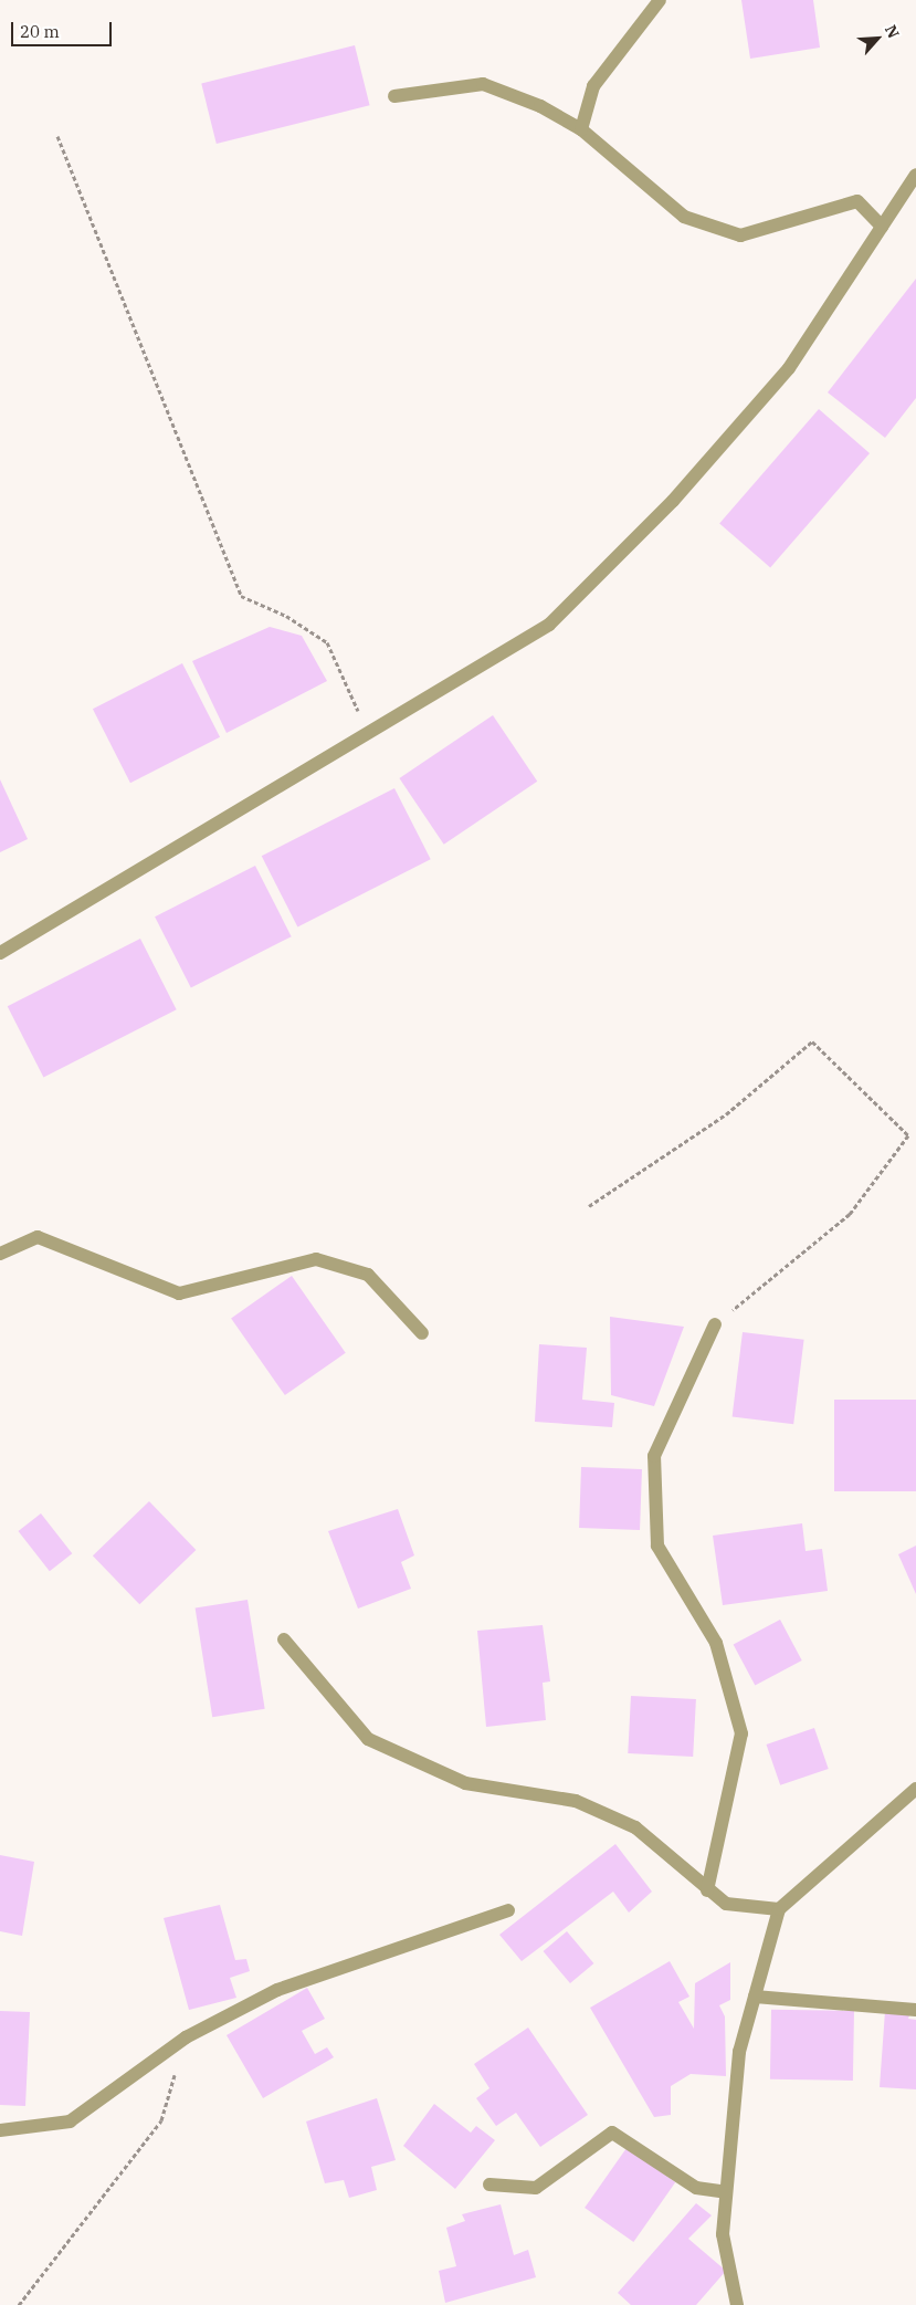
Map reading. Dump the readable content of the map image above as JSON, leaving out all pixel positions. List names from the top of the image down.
{
  "scale_bar": "20 m",
  "north": "top right"
}
